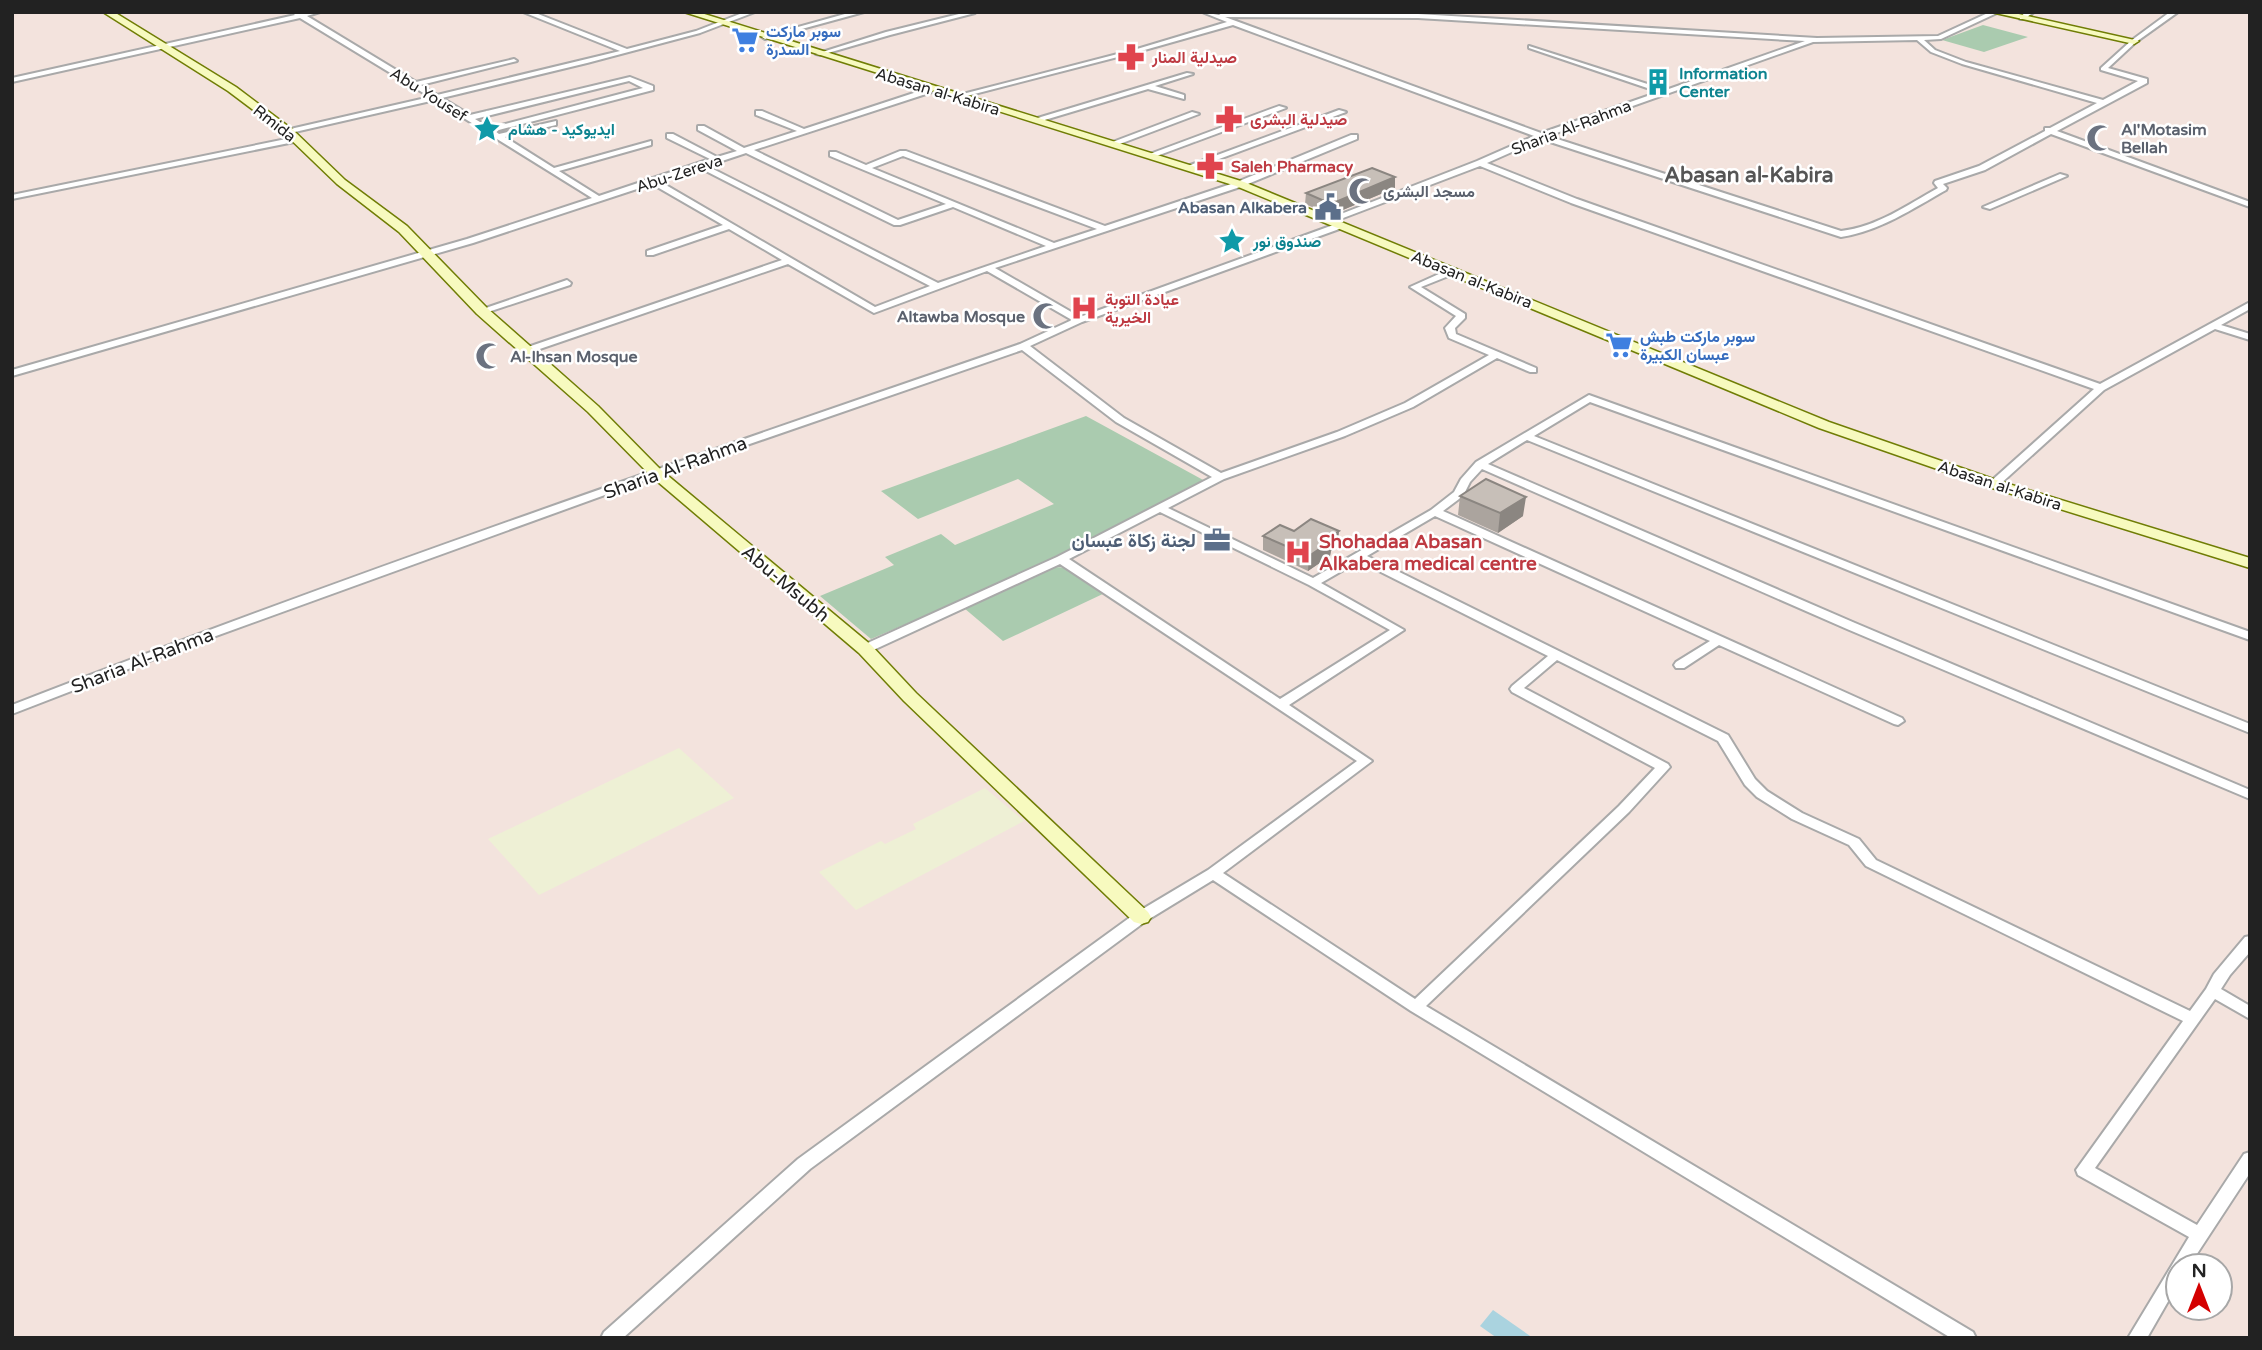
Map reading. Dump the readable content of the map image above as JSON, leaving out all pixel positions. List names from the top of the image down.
{
  "streets": {
    "street": [
      "Abasan al-Kabira",
      "Abu Yousef",
      "Rmida",
      "Sharia Al-Rahma",
      "Abu-Zereva",
      "Abu-Msubh"
    ]
  },
  "crossings": [
    ["Abasan al-Kabira", "Sharia Al-Rahma"],
    ["Abasan al-Kabira", "Abu-Zereva"],
    ["Abu Yousef", "Abu-Zereva"],
    ["Rmida", "Abu-Zereva"],
    ["Rmida", "Abu-Msubh"],
    ["Sharia Al-Rahma", "Abu-Msubh"],
    ["Abu-Zereva", "Abu-Msubh"]
  ],
  "districts": ["Abasan al-Kabira"],
  "places": {
    "supermarket": ["سوبر ماركت السدرة", "سوبر ماركت طبش عبسان الكبيرة"],
    "pharmacy": ["صيدلية المنار", "صيدلية البشرى", "Saleh Pharmacy"],
    "building": ["Information Center"],
    "place": ["ايديوكيد - هشام", "صندوق نور"],
    "mosque": [
      "Al'Motasim Bellah",
      "مسجد البشرى",
      "Altawba Mosque",
      "Al-Ihsan Mosque"
    ],
    "public building": ["Abasan Alkabera"],
    "hospital": ["عيادة التوبة الخيرية", "Shohadaa Abasan Alkabera medical centre"],
    "office": ["لجنة زكاة عبسان"]
  },
  "north": "top"
}
